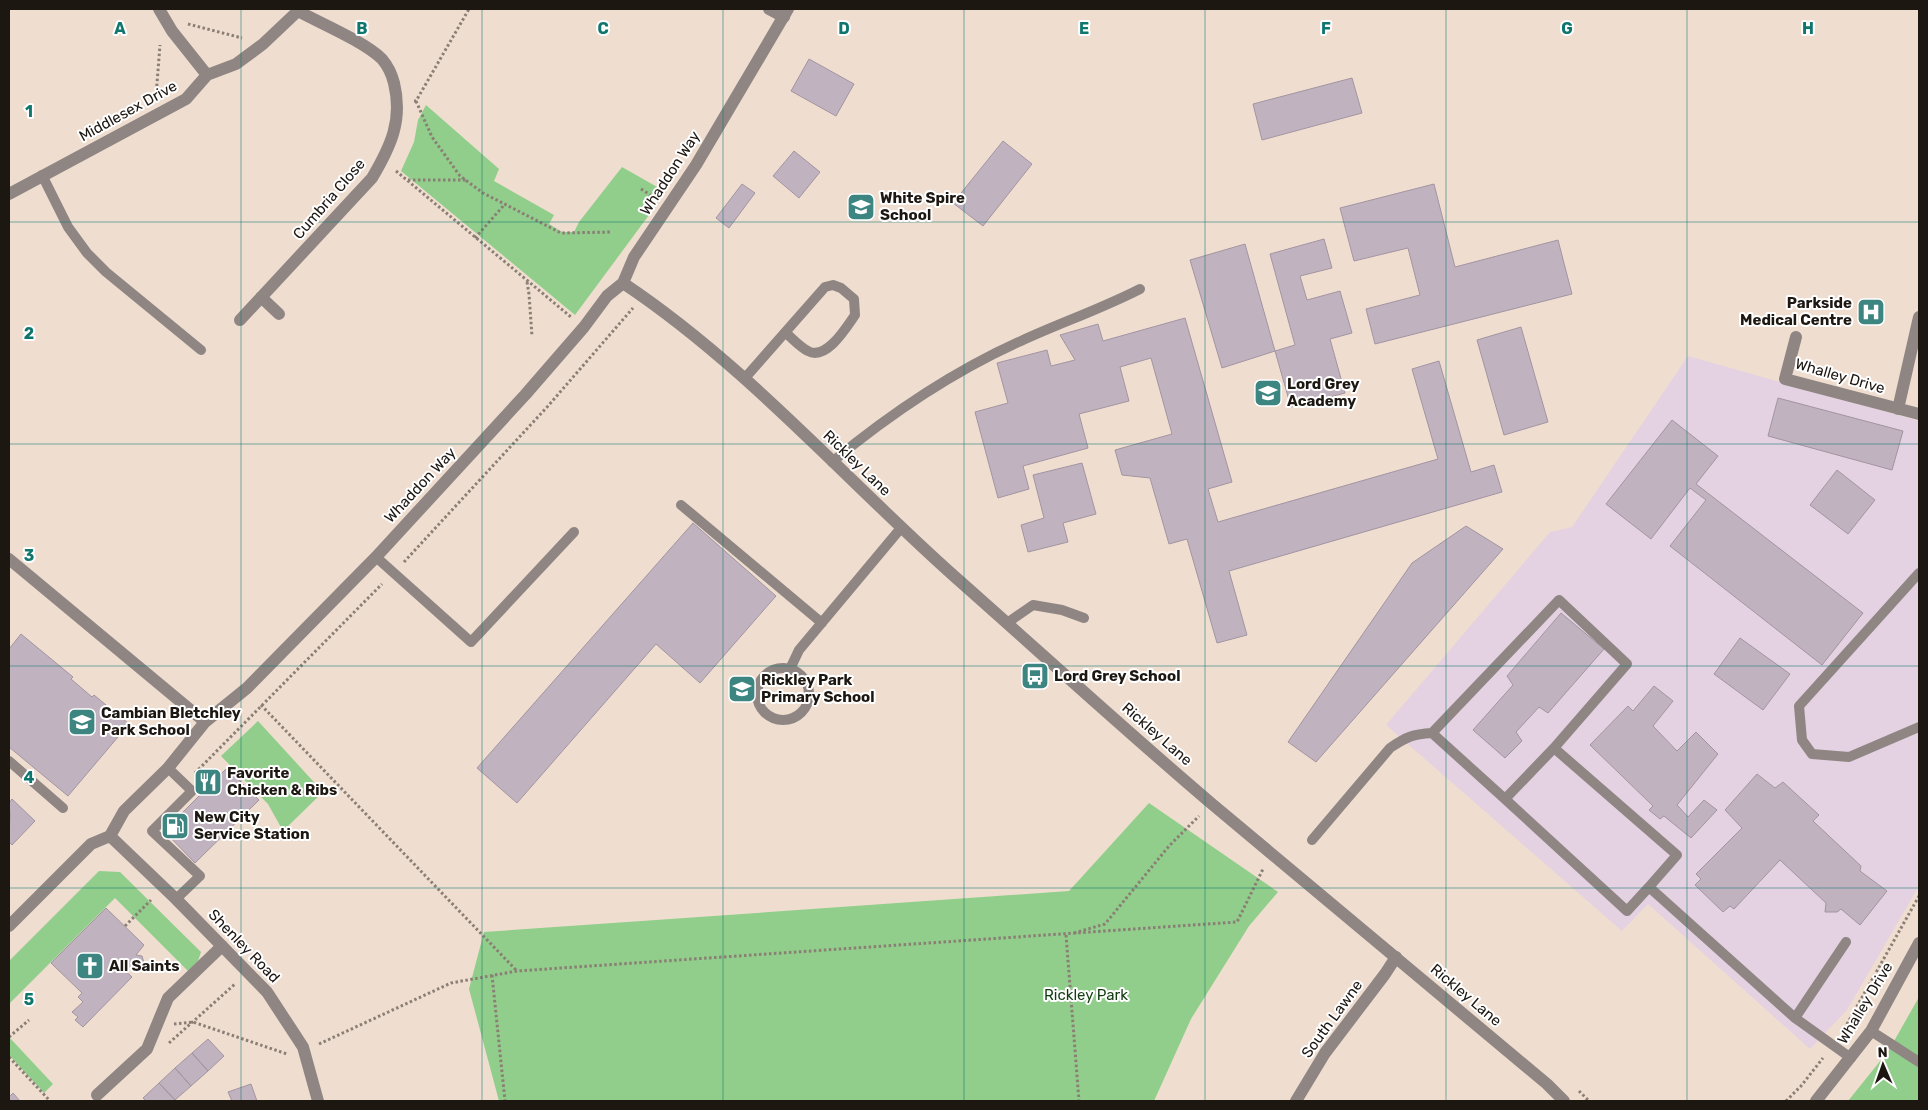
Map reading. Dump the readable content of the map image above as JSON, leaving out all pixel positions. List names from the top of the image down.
{
  "streets": {
    "street": [
      "Middlesex Drive",
      "Whaddon Way",
      "Cumbria Close",
      "Whalley Drive",
      "Rickley Lane",
      "Shenley Road",
      "South Lawne"
    ]
  },
  "crossings": [
    ["Middlesex Drive", "Cumbria Close"],
    ["Whaddon Way", "Rickley Lane"],
    ["Whaddon Way", "Shenley Road"],
    ["Rickley Lane", "South Lawne"]
  ],
  "parks": ["Rickley Park"],
  "places": {
    "school or university": [
      "White Spire School",
      "Lord Grey Academy",
      "Rickley Park Primary School",
      "Cambian Bletchley Park School"
    ],
    "hospital": ["Parkside Medical Centre"],
    "bus stop": ["Lord Grey School"],
    "restaurant": ["Favorite Chicken & Ribs"],
    "fuel station": ["New City Service Station"],
    "church": ["All Saints"]
  },
  "north": "top",
  "grid": {
    "columns": [
      "A",
      "B",
      "C",
      "D",
      "E",
      "F",
      "G",
      "H"
    ],
    "rows": [
      "1",
      "2",
      "3",
      "4",
      "5"
    ]
  }
}
